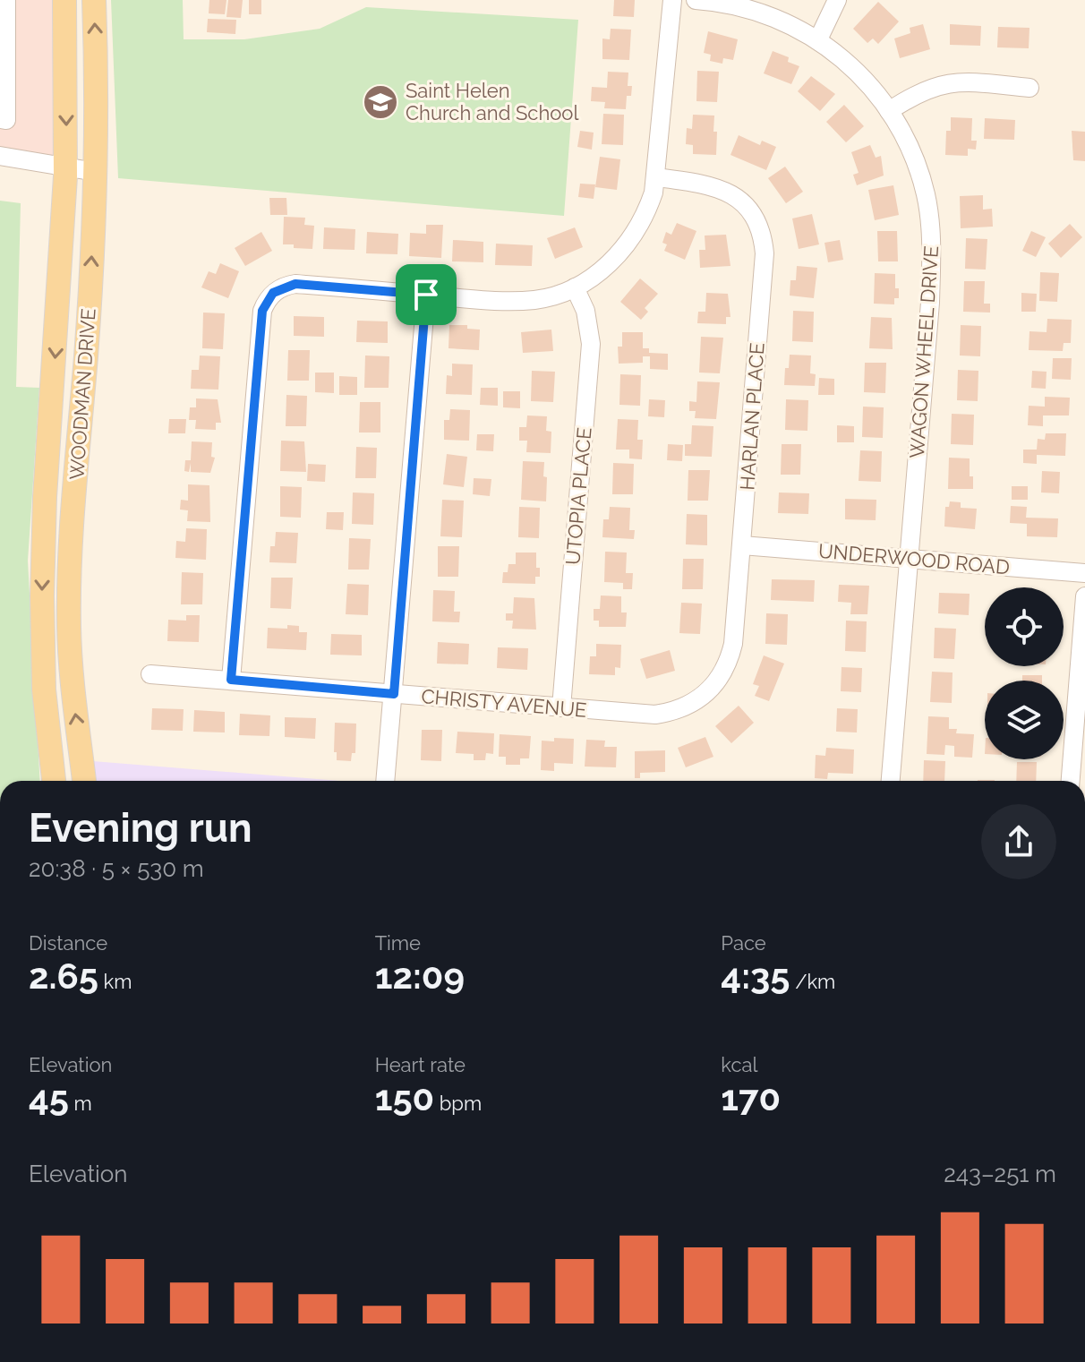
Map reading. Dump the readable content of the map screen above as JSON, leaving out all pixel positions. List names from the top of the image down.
{
  "streets": {
    "main road": ["WOODMAN DRIVE"],
    "street": [
      "WAGON WHEEL DRIVE",
      "HARLAN PLACE",
      "UTOPIA PLACE",
      "UNDERWOOD ROAD",
      "CHRISTY AVENUE"
    ]
  },
  "crossings": [
    ["WAGON WHEEL DRIVE", "UNDERWOOD ROAD"],
    ["HARLAN PLACE", "UNDERWOOD ROAD"],
    ["HARLAN PLACE", "CHRISTY AVENUE"],
    ["UTOPIA PLACE", "CHRISTY AVENUE"]
  ],
  "places": {
    "school or university": ["Saint Helen Church and School"]
  },
  "page": {
    "heading": ["Evening run", "20:38 · 5 × 530 m"],
    "stats": [
      ["Distance", "2.65 km"],
      ["Time", "12:09"],
      ["Pace", "4:35 /km"],
      ["Elevation", "45 m"],
      ["Heart rate", "150 bpm"],
      ["kcal", "170"]
    ],
    "chart": ["Elevation", "243–251 m"]
  }
}
